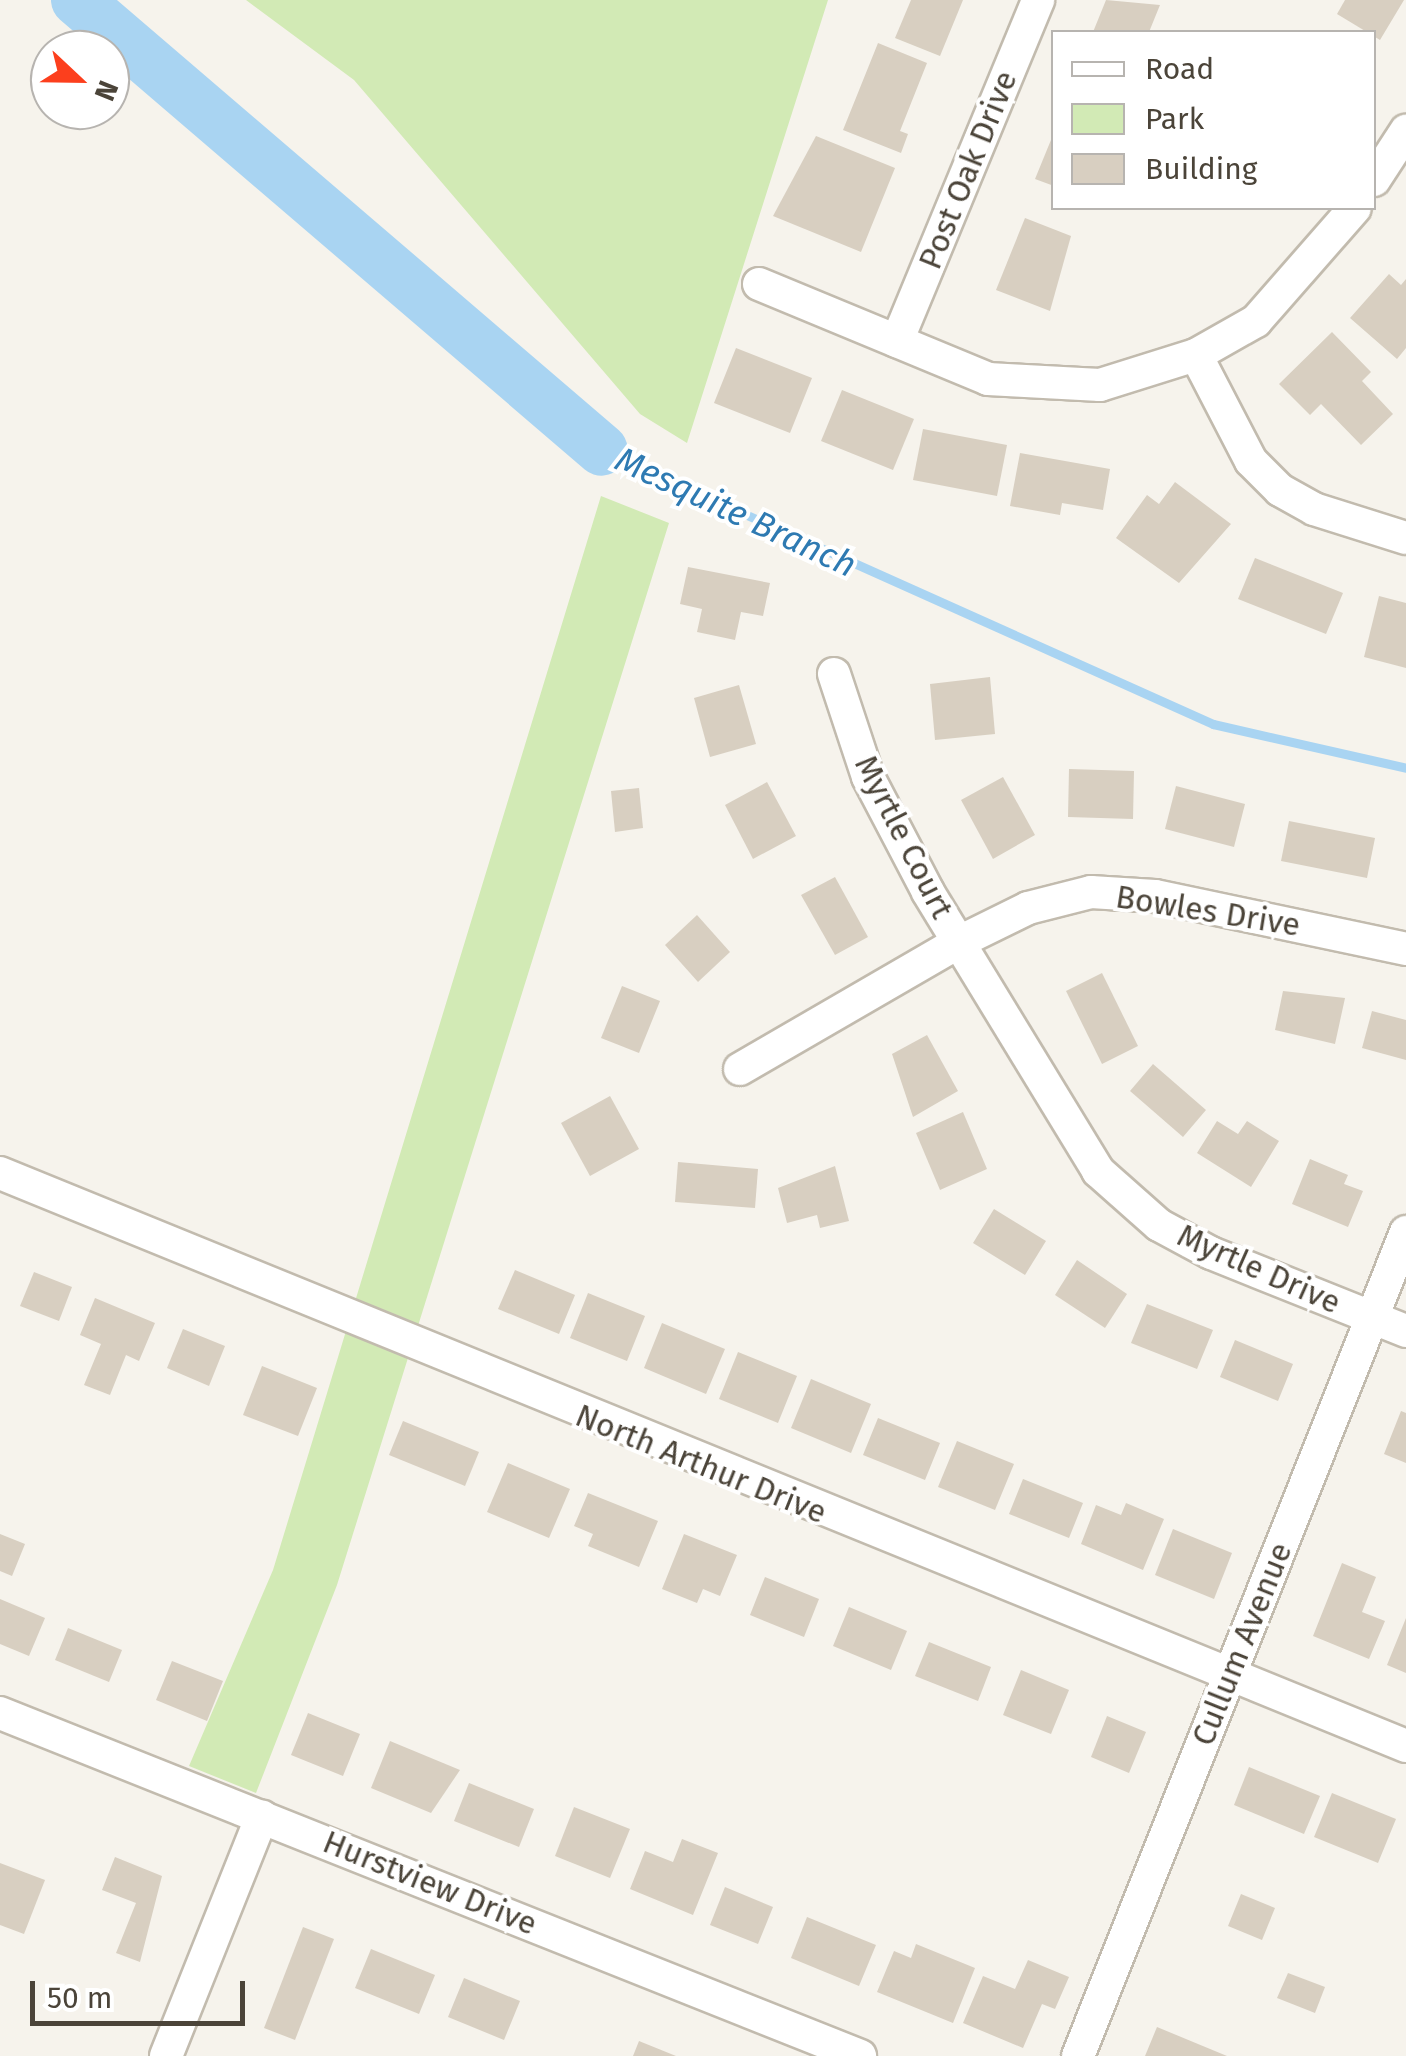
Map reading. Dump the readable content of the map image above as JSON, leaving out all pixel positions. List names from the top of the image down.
{
  "streets": {
    "street": [
      "Post Oak Drive",
      "Myrtle Court",
      "Bowles Drive",
      "Myrtle Drive",
      "North Arthur Drive",
      "Cullum Avenue",
      "Hurstview Drive"
    ]
  },
  "crossings": [
    ["Myrtle Court", "Bowles Drive"],
    ["Myrtle Court", "Myrtle Drive"],
    ["Bowles Drive", "Myrtle Drive"],
    ["Myrtle Drive", "Cullum Avenue"],
    ["North Arthur Drive", "Cullum Avenue"]
  ],
  "water": ["Mesquite Branch"],
  "legend": ["Road", "Park", "Building"],
  "scale_bar": "50 m",
  "north": "right"
}
